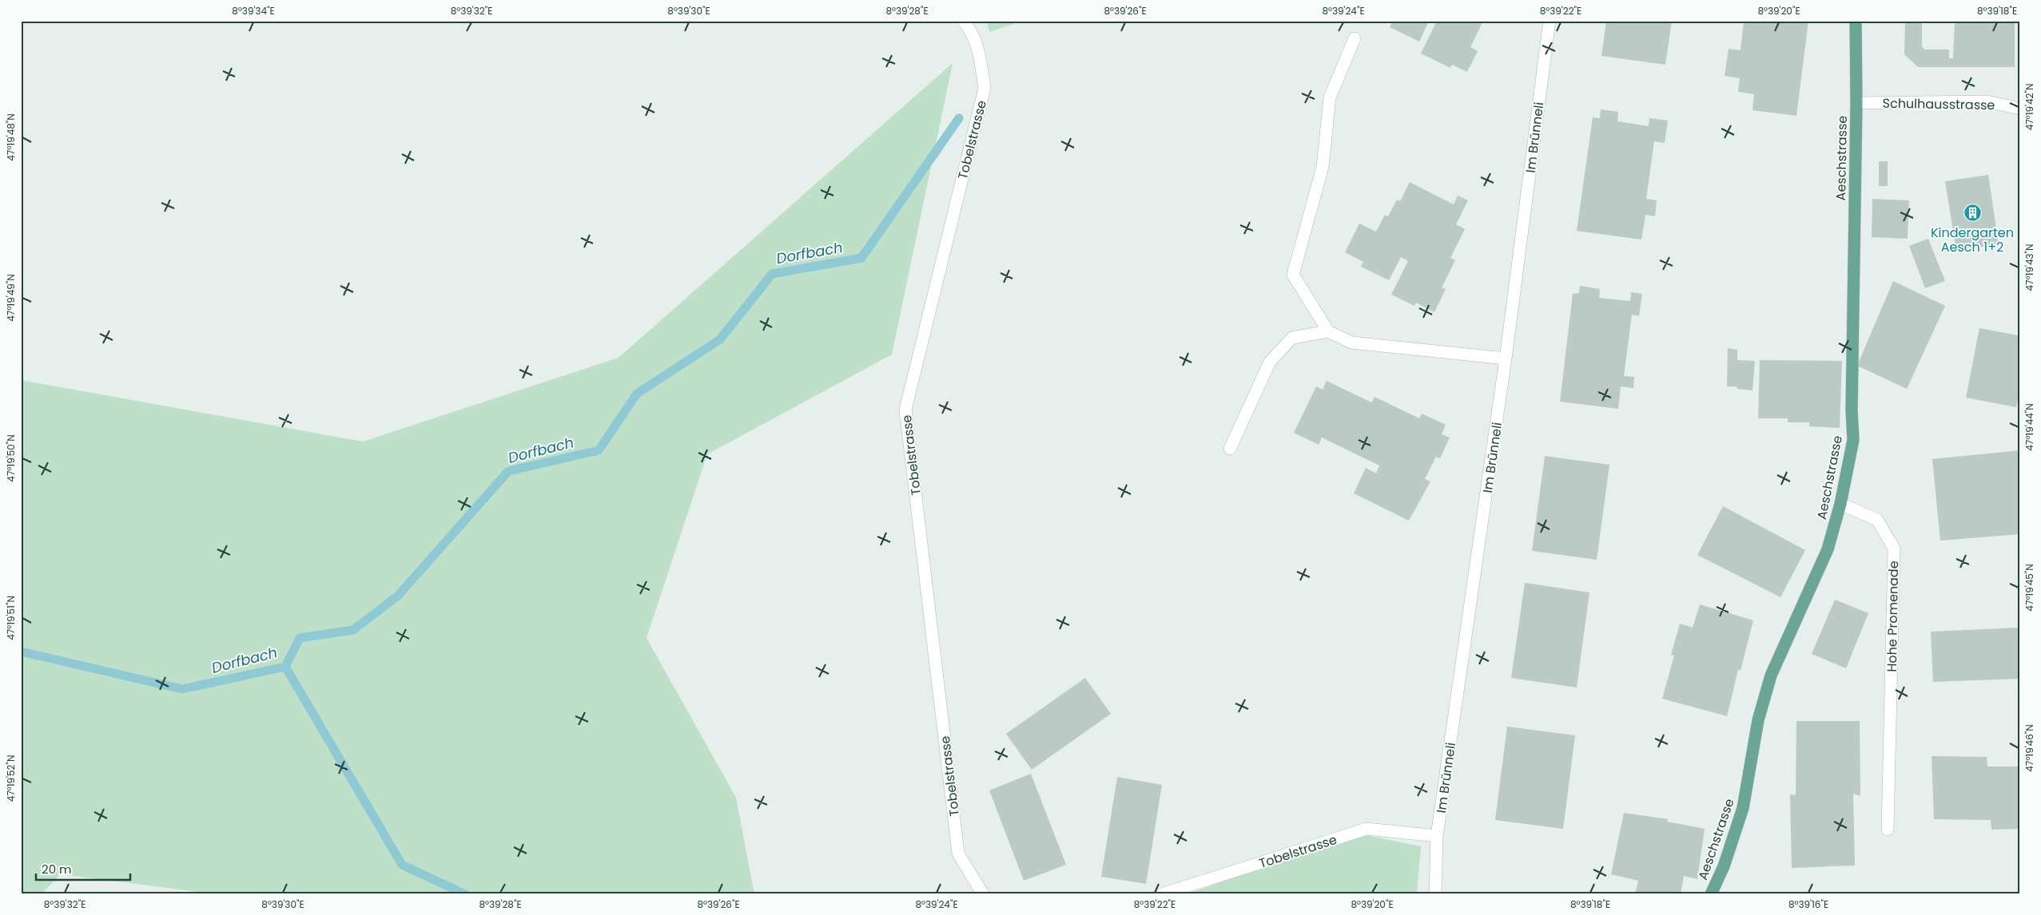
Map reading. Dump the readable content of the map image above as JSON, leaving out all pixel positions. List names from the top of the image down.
{
  "streets": {
    "main road": ["Aeschstrasse"],
    "street": [
      "Schulhausstrasse",
      "Im Brünneli",
      "Tobelstrasse",
      "Hohe Promenade"
    ]
  },
  "crossings": [
    ["Schulhausstrasse", "Aeschstrasse"],
    ["Im Brünneli", "Tobelstrasse"],
    ["Aeschstrasse", "Hohe Promenade"]
  ],
  "water": ["Dorfbach"],
  "places": {
    "building": ["Kindergarten Aesch 1+2"]
  },
  "scale_bar": "20 m",
  "coordinates": [
    "8°39'34\"E",
    "8°39'32\"E",
    "8°39'30\"E",
    "8°39'28\"E",
    "8°39'26\"E",
    "8°39'24\"E",
    "8°39'22\"E",
    "8°39'20\"E",
    "8°39'18\"E",
    "47°19'42\"N",
    "47°19'48\"N",
    "47°19'43\"N",
    "47°19'49\"N",
    "47°19'44\"N",
    "47°19'50\"N",
    "47°19'45\"N",
    "47°19'51\"N",
    "47°19'46\"N",
    "47°19'52\"N",
    "8°39'16\"E"
  ]
}
